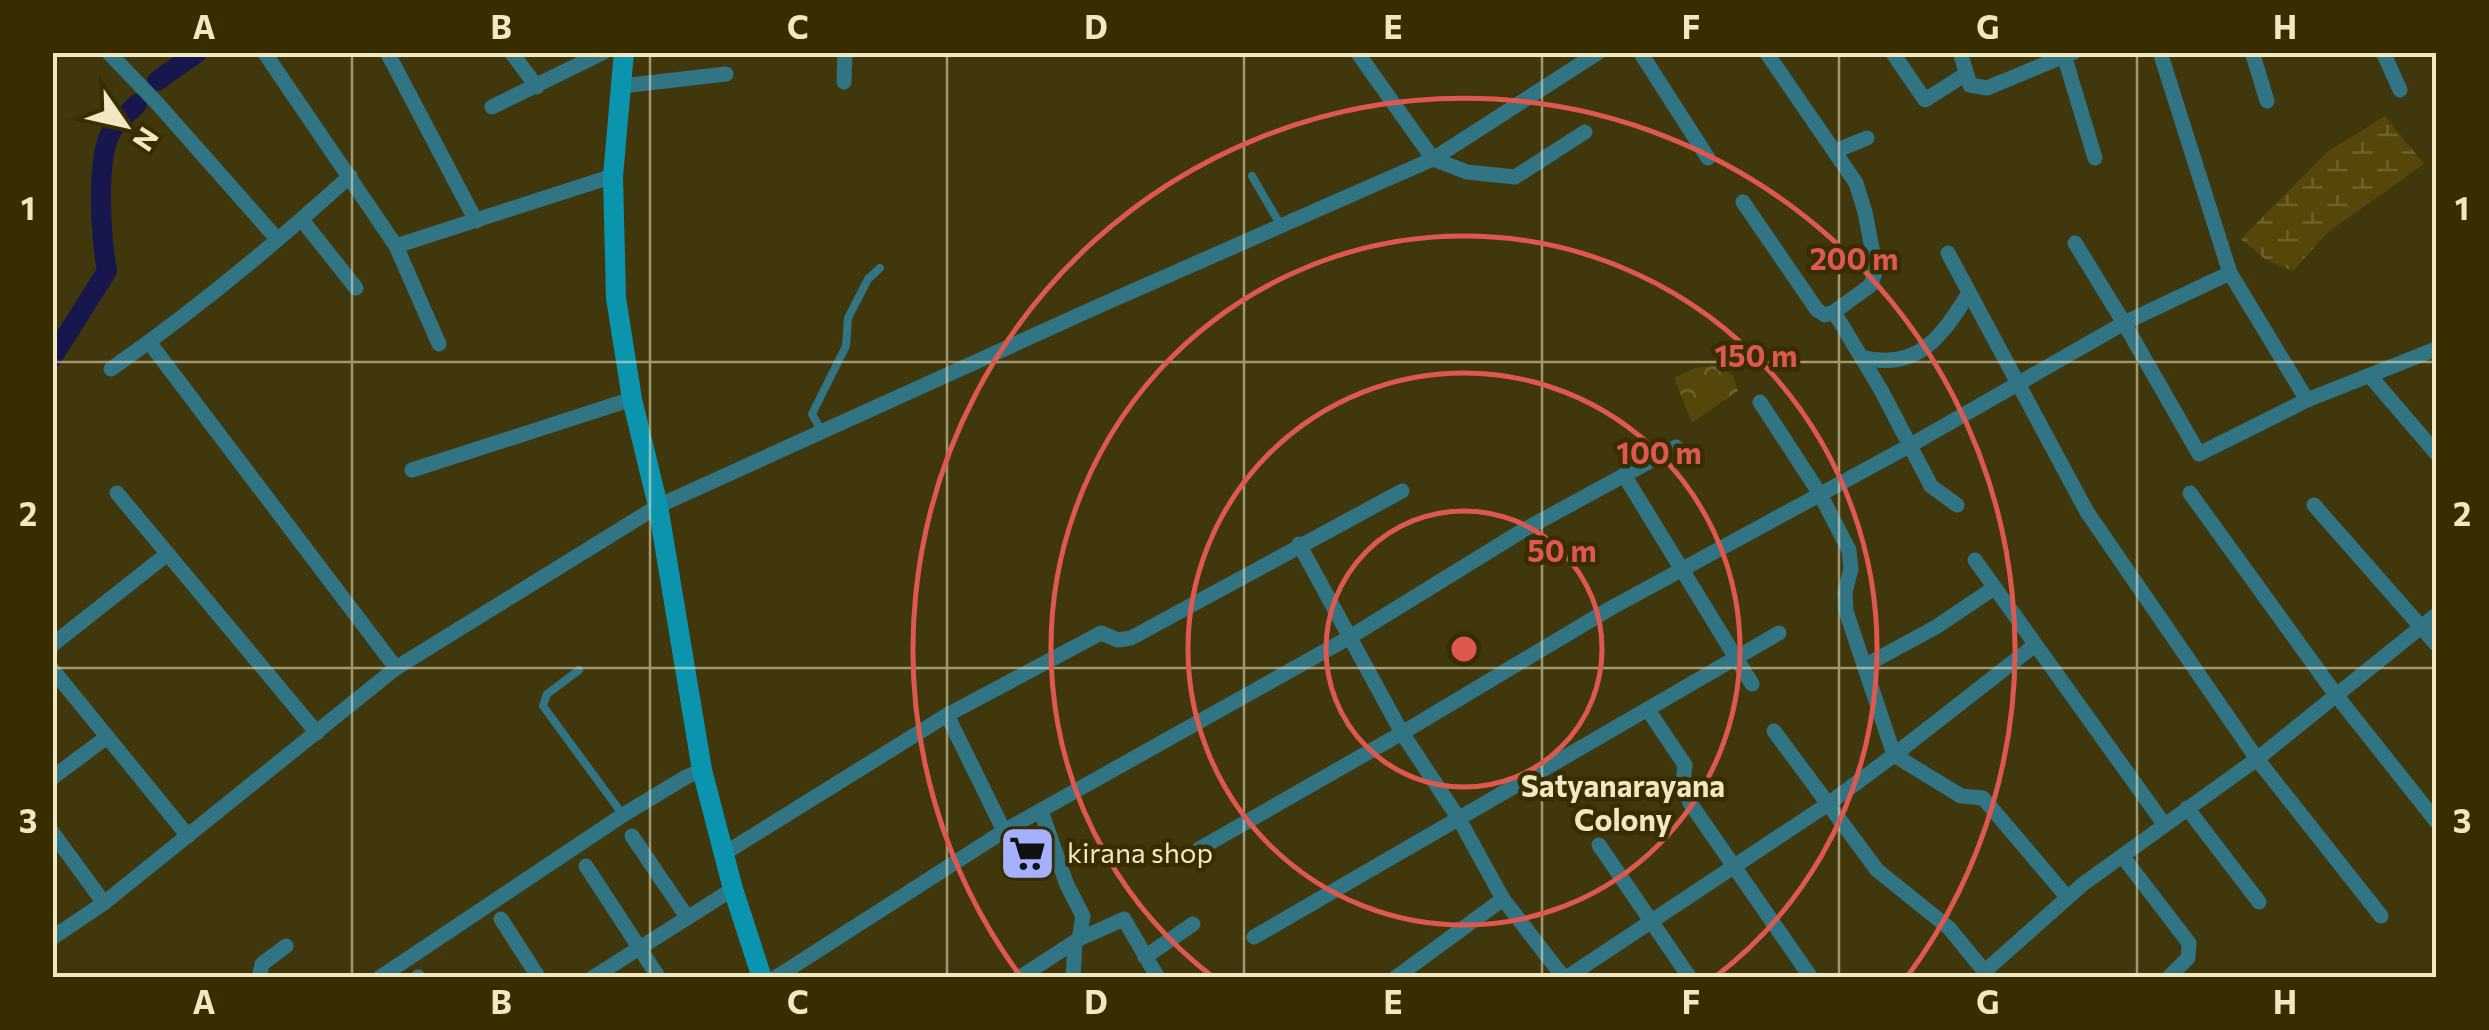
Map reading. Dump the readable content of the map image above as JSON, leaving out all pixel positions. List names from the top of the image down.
{
  "districts": ["Satyanarayana Colony"],
  "places": {
    "supermarket": ["kirana shop"]
  },
  "north": "bottom right",
  "grid": {
    "columns": [
      "A",
      "B",
      "C",
      "D",
      "E",
      "F",
      "G",
      "H"
    ],
    "rows": ["1", "2", "3"]
  },
  "rings": [
    "200 m",
    "150 m",
    "100 m",
    "50 m"
  ]
}
